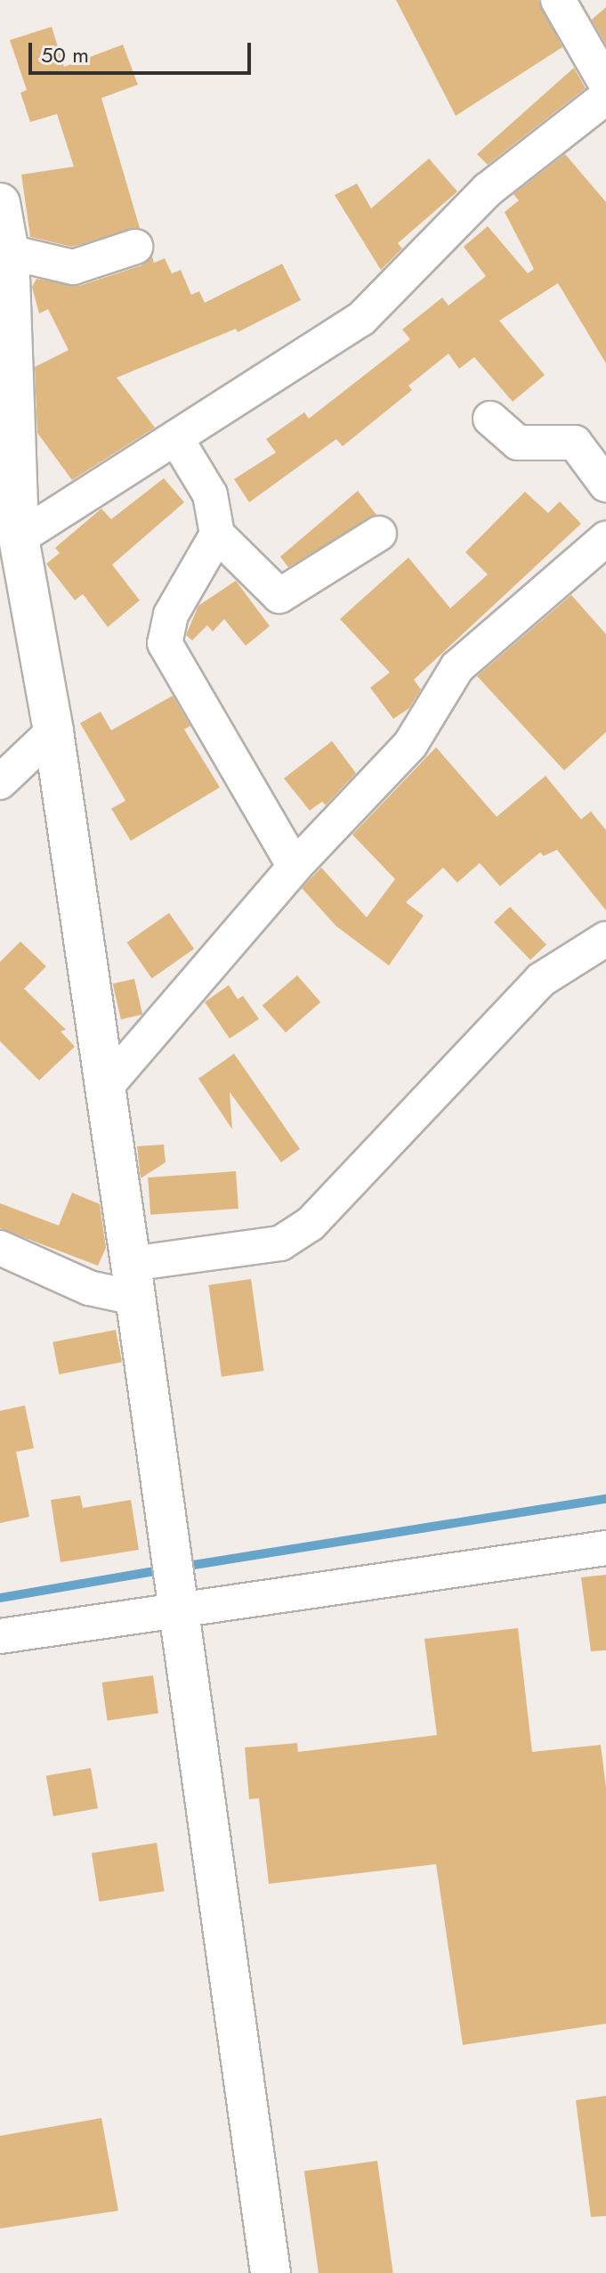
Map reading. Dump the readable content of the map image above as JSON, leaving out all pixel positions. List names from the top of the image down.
{
  "scale_bar": "50 m"
}
